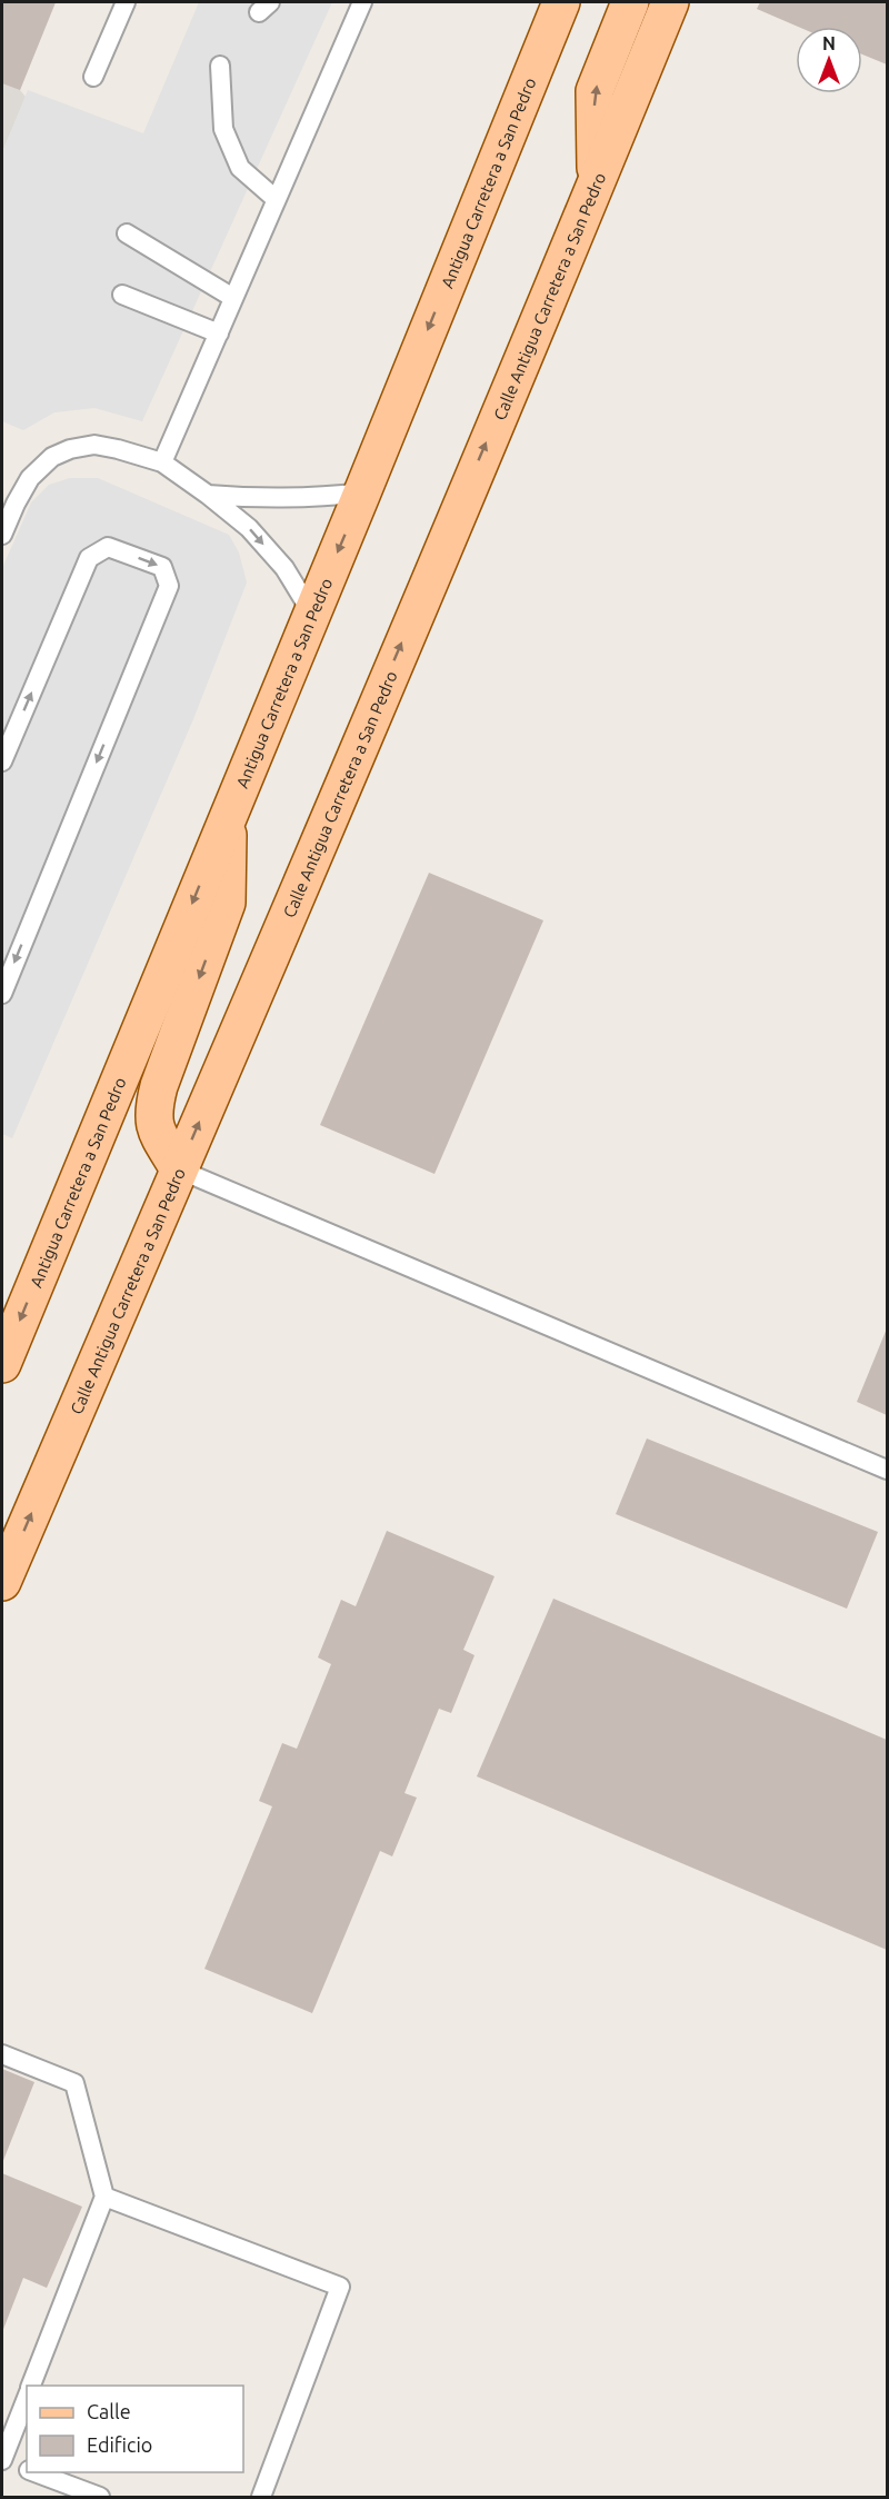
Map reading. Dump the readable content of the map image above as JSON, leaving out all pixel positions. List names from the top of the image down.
{
  "streets": {
    "main road": ["Antigua Carretera a San Pedro", "Calle Antigua Carretera a San Pedro"]
  },
  "one_way": ["Calle Antigua Carretera a San Pedro"],
  "legend": ["Calle", "Edificio"],
  "north": "top"
}
